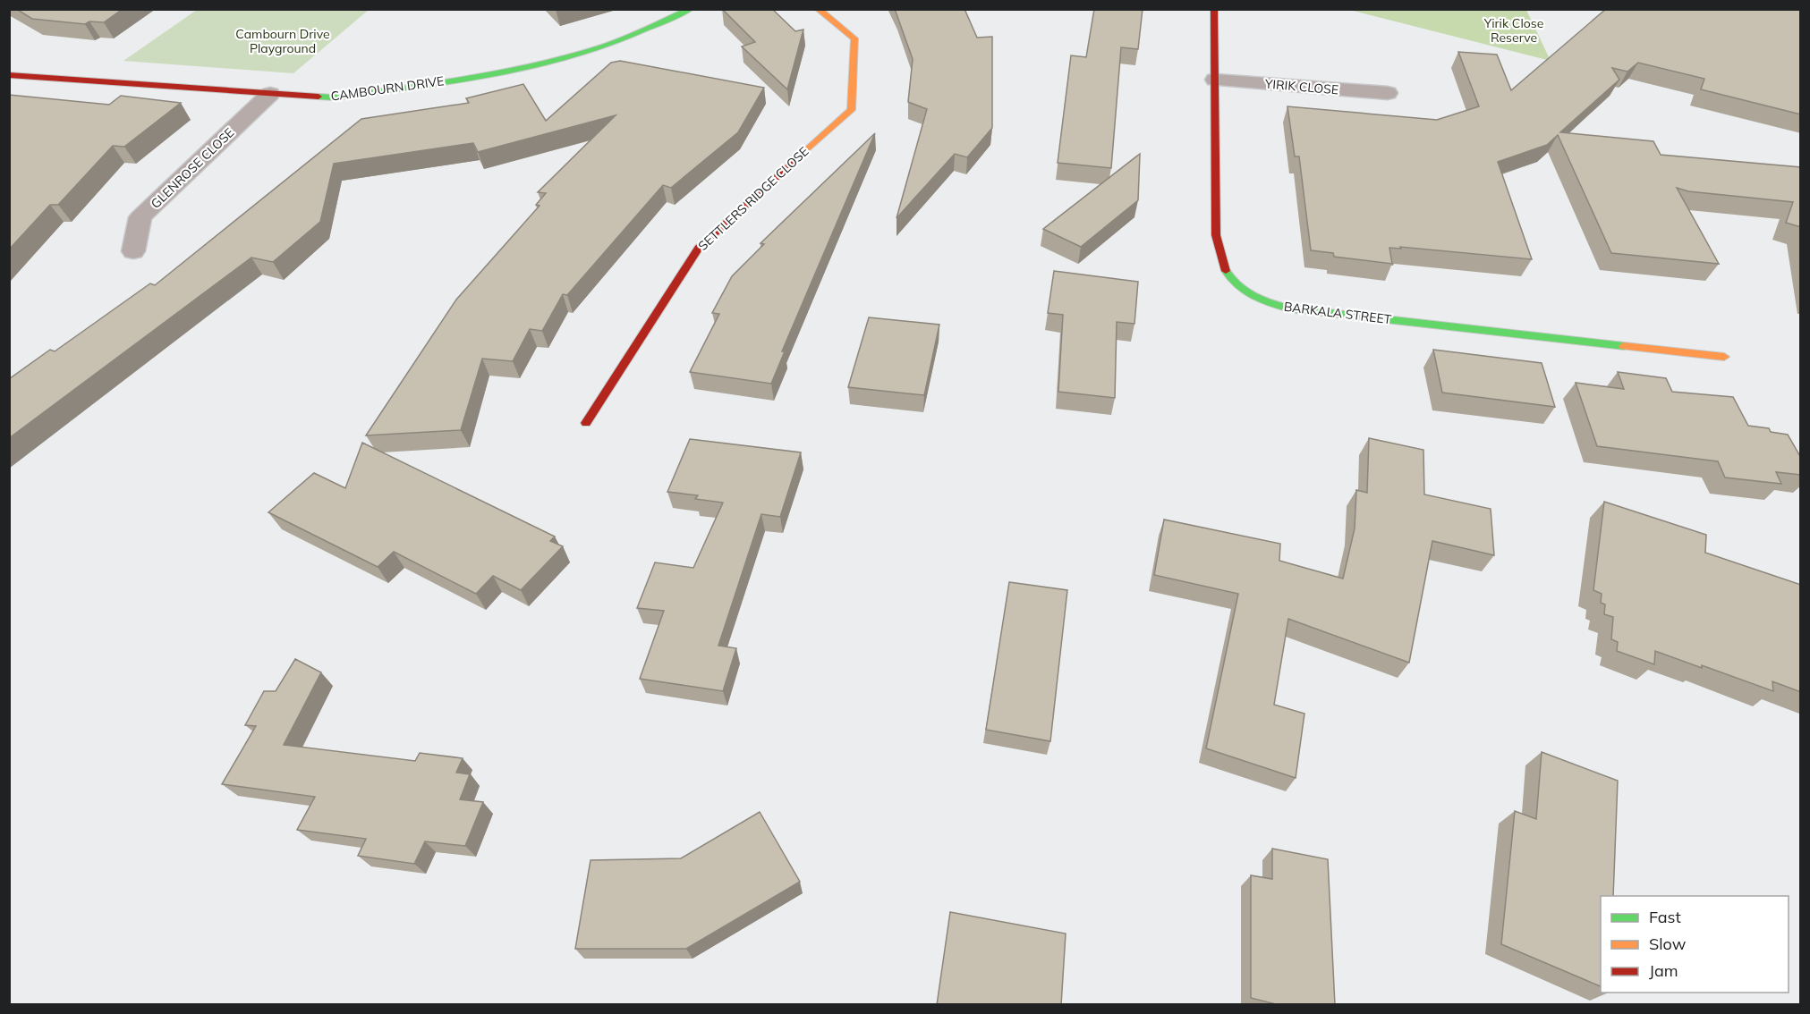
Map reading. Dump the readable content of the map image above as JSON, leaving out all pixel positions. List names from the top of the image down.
{
  "streets": {
    "street": [
      "YIRIK CLOSE",
      "CAMBOURN DRIVE",
      "GLENROSE CLOSE",
      "SETTLERS RIDGE CLOSE",
      "BARKALA STREET"
    ]
  },
  "crossings": [
    ["YIRIK CLOSE", "BARKALA STREET"],
    ["CAMBOURN DRIVE", "GLENROSE CLOSE"]
  ],
  "parks": ["Yirik Close Reserve", "Cambourn Drive Playground"],
  "legend": ["Fast", "Slow", "Jam"]
}
